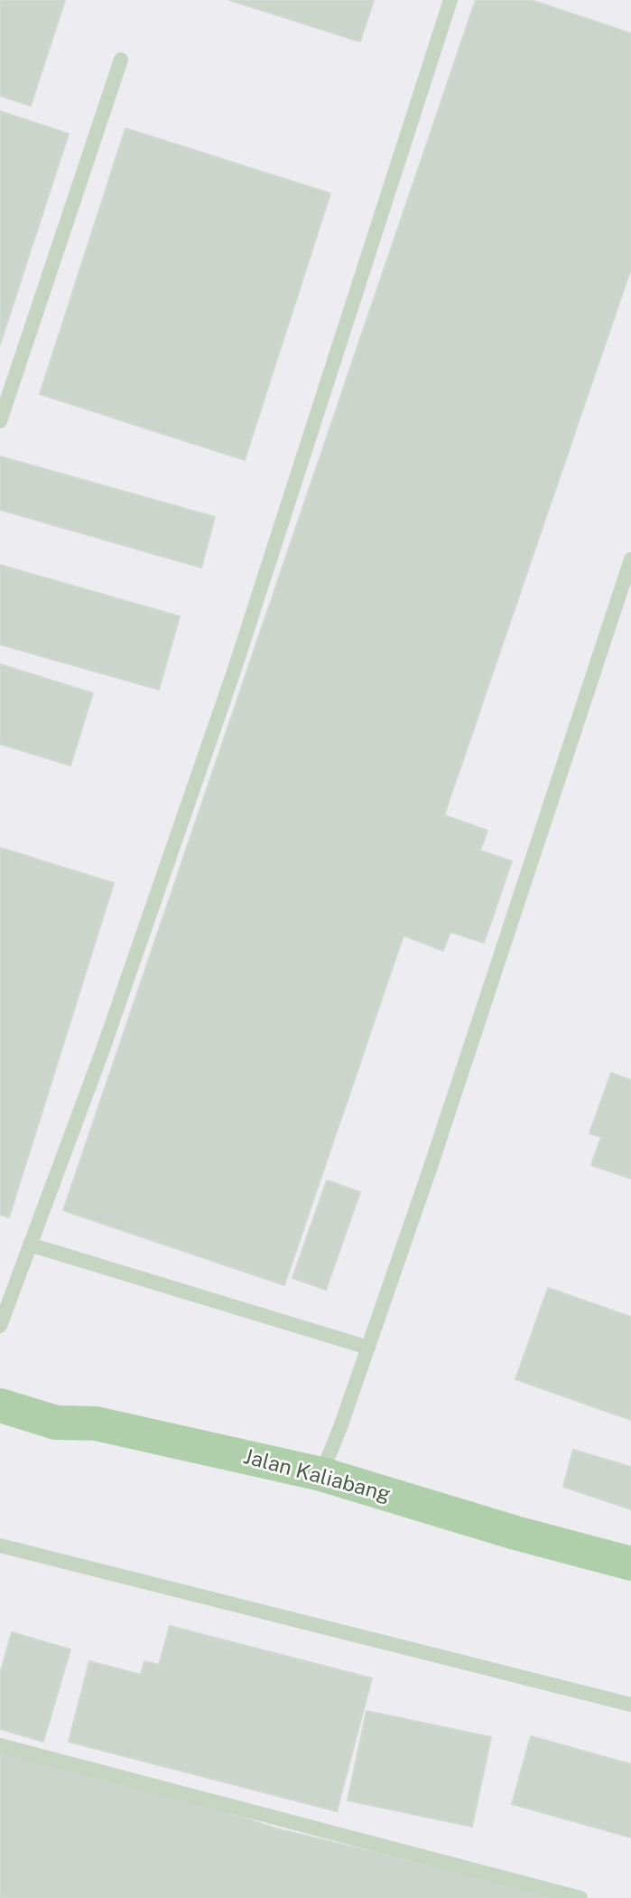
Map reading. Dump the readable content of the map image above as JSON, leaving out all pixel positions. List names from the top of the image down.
{
  "streets": {
    "main road": ["Jalan Kaliabang"]
  }
}
